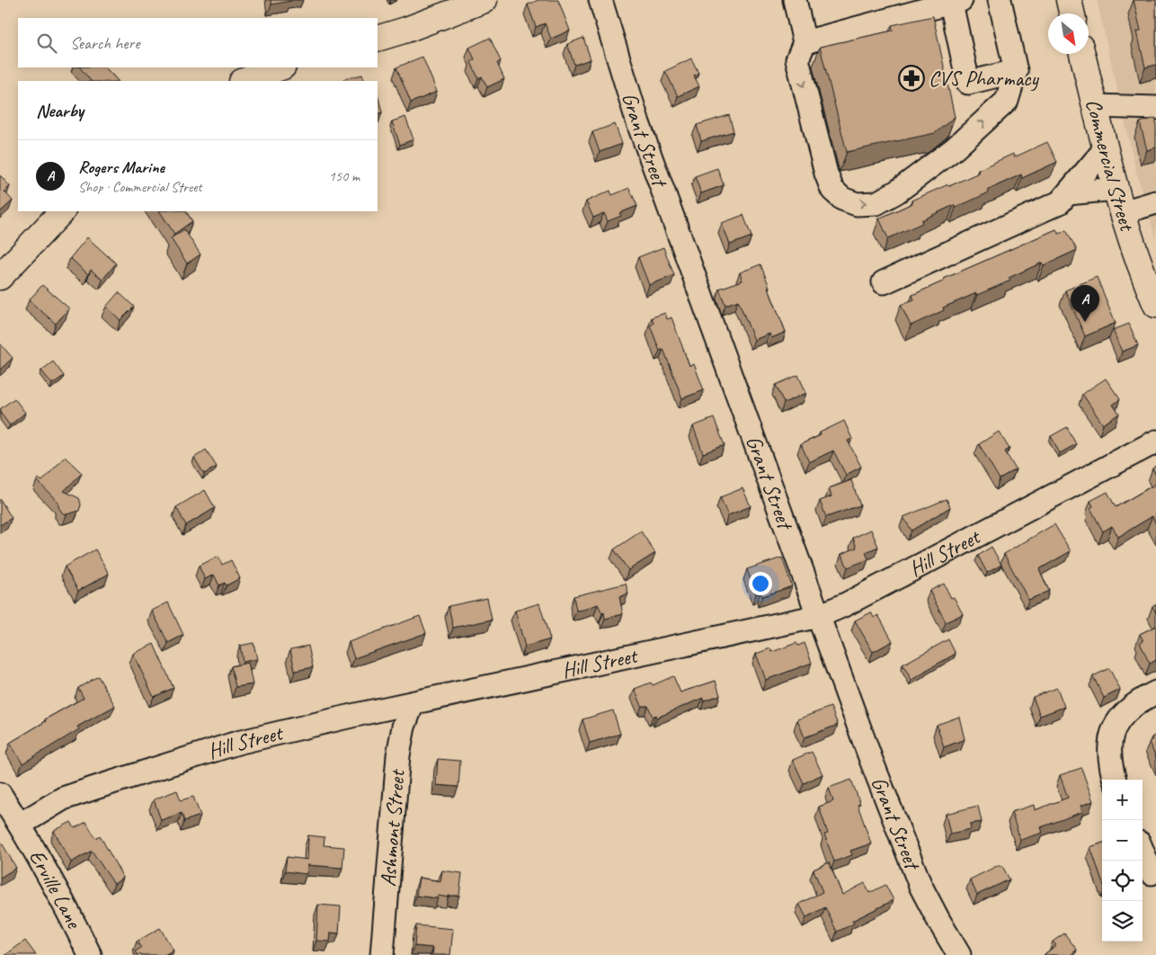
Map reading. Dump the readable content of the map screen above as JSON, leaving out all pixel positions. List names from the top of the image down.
{
  "streets": {
    "main road": ["Commercial Street"],
    "street": [
      "Grant Street",
      "Hill Street",
      "Ashmont Street",
      "Erville Lane"
    ]
  },
  "crossings": [
    ["Grant Street", "Hill Street"],
    ["Hill Street", "Ashmont Street"],
    ["Hill Street", "Erville Lane"]
  ],
  "places": {
    "pharmacy": ["CVS Pharmacy"]
  },
  "north": "bottom right",
  "page": {
    "search": "Search here",
    "heading": "Nearby",
    "list": [
      {
        "mark": "A",
        "name": "Rogers Marine",
        "note": "Shop · Commercial Street",
        "value": "150 m"
      }
    ],
    "pins": "A",
    "map_buttons": ["+", "−"]
  }
}
